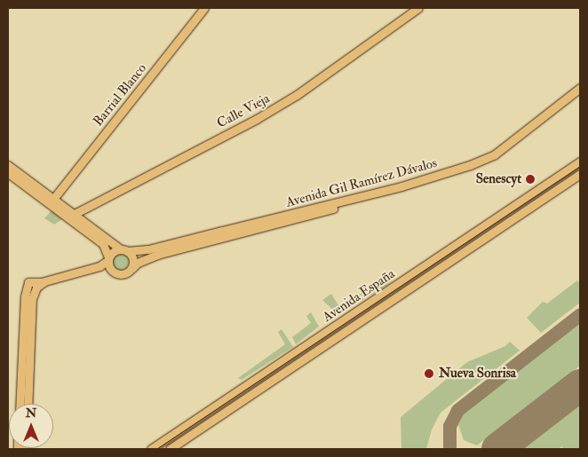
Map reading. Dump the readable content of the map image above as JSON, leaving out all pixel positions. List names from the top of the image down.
{
  "streets": {
    "main road": [
      "Barrial Blanco",
      "Calle Vieja",
      "Avenida Gil Ramírez Dávalos",
      "Avenida España"
    ]
  },
  "places": ["Senescyt", "Nueva Sonrisa"],
  "north": "top"
}
